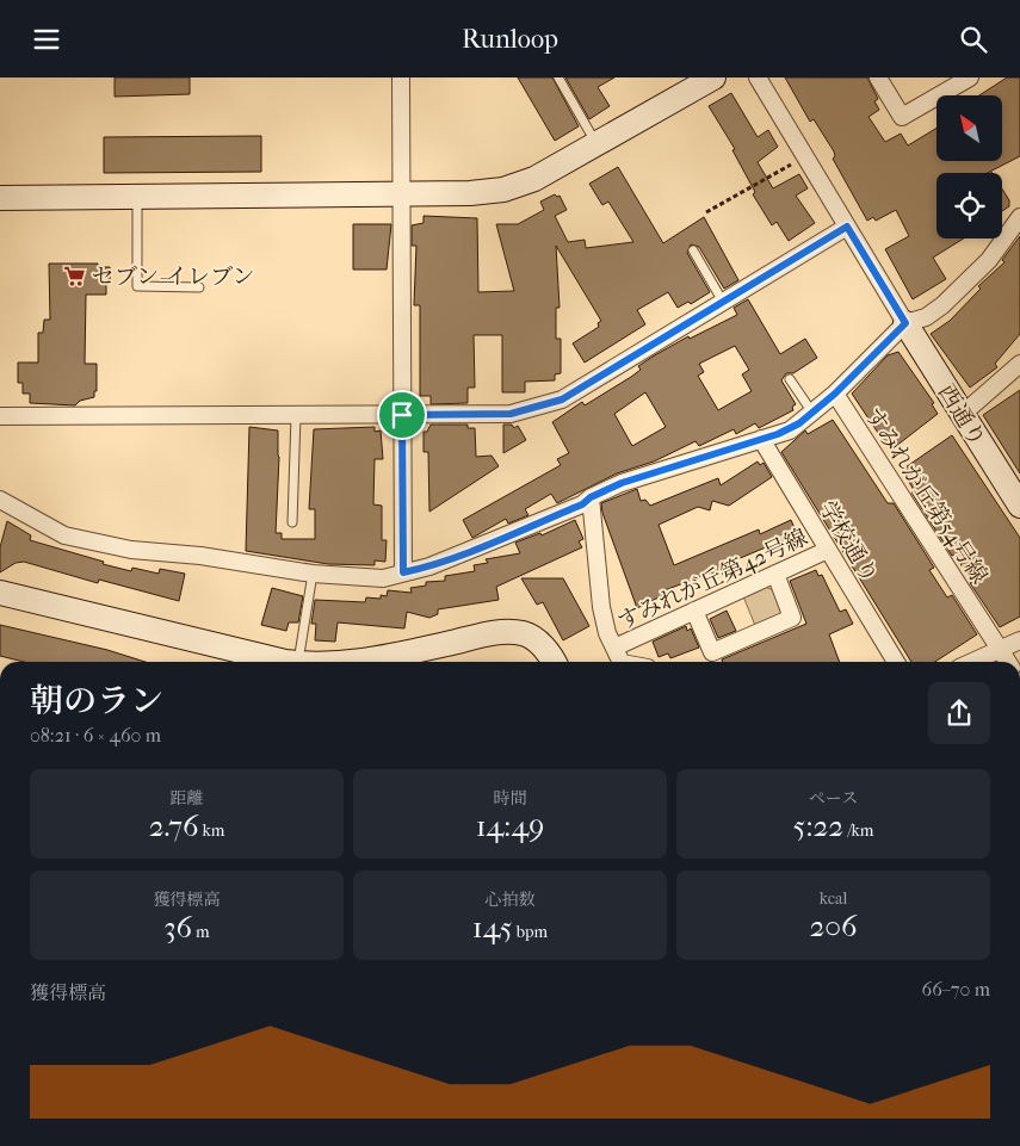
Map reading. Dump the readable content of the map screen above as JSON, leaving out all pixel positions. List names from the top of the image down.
{
  "streets": {
    "street": [
      "西通り",
      "すみれが丘第54号線",
      "学校通り",
      "すみれが丘第42号線"
    ]
  },
  "crossings": [
    ["学校通り", "すみれが丘第42号線"]
  ],
  "places": {
    "supermarket": ["セブン-イレブン"]
  },
  "north": "top left",
  "page": {
    "header": "Runloop",
    "heading": ["朝のラン", "08:21 · 6 × 460 m"],
    "stats": [
      ["距離", "2.76 km"],
      ["時間", "14:49"],
      ["ペース", "5:22 /km"],
      ["獲得標高", "36 m"],
      ["心拍数", "145 bpm"],
      ["kcal", "206"]
    ],
    "chart": ["獲得標高", "66–70 m"]
  }
}
